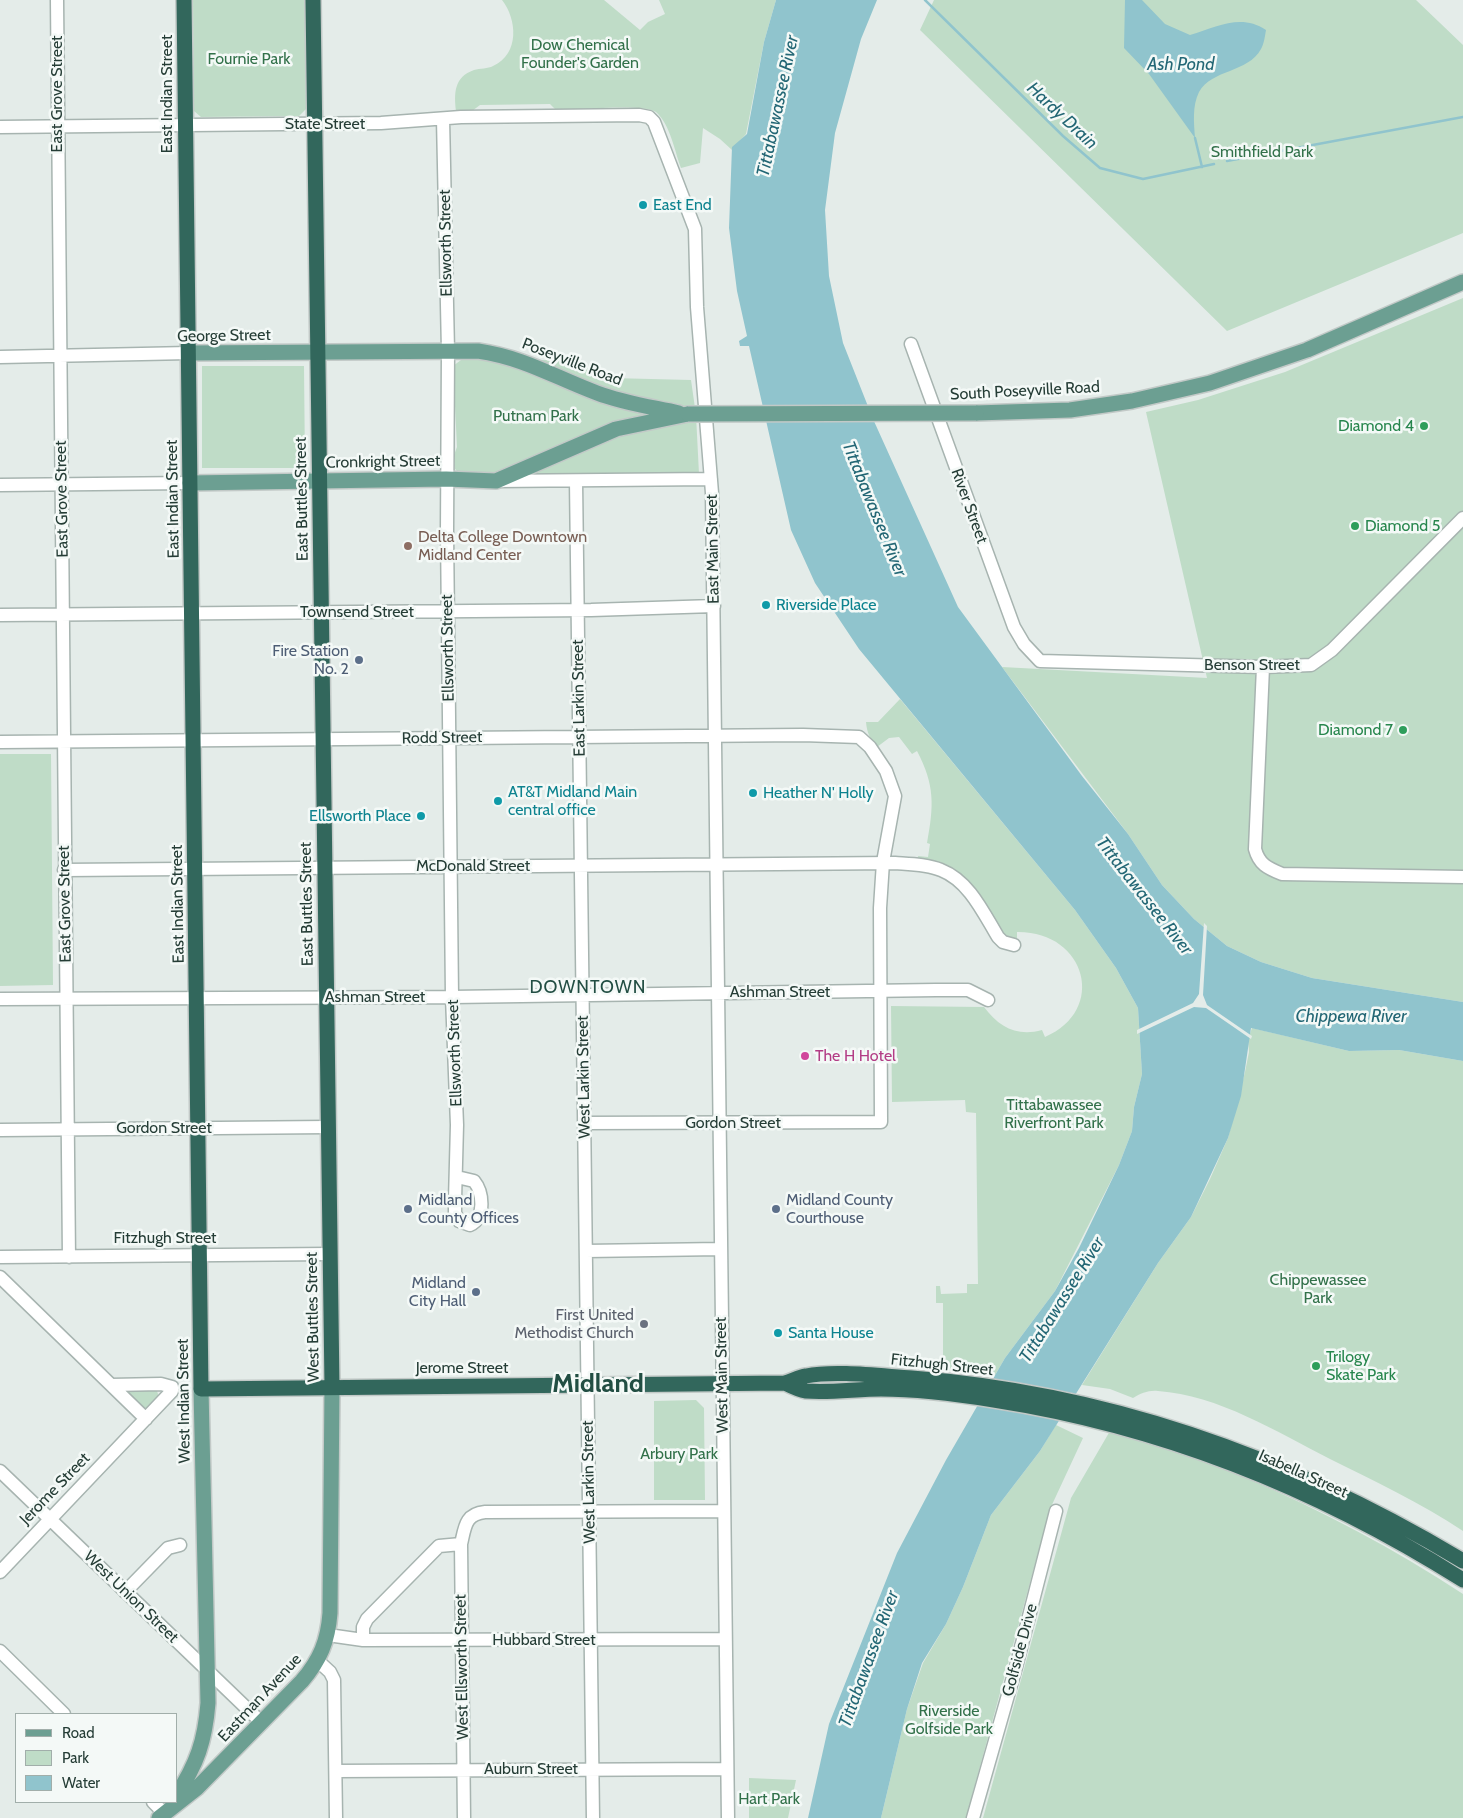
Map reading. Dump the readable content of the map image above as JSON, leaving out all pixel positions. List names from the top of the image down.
{
  "streets": {
    "highway": [
      "East Indian Street",
      "East Buttles Street",
      "Fitzhugh Street",
      "West Buttles Street",
      "Jerome Street",
      "West Indian Street",
      "Isabella Street"
    ],
    "main road": [
      "George Street",
      "Poseyville Road",
      "South Poseyville Road",
      "Cronkright Street",
      "Eastman Avenue"
    ],
    "street": [
      "East Grove Street",
      "State Street",
      "Ellsworth Street",
      "River Street",
      "East Main Street",
      "Townsend Street",
      "Benson Street",
      "East Larkin Street",
      "Rodd Street",
      "McDonald Street",
      "Ashman Street",
      "West Larkin Street",
      "Gordon Street",
      "West Main Street",
      "West Union Street",
      "Hubbard Street",
      "Golfside Drive",
      "West Ellsworth Street",
      "Auburn Street"
    ]
  },
  "crossings": [
    ["East Grove Street", "State Street"],
    ["East Grove Street", "George Street"],
    ["East Grove Street", "Cronkright Street"],
    ["East Grove Street", "Townsend Street"],
    ["East Grove Street", "Rodd Street"],
    ["East Grove Street", "McDonald Street"],
    ["East Grove Street", "Ashman Street"],
    ["East Grove Street", "Gordon Street"],
    ["East Grove Street", "Fitzhugh Street"],
    ["East Indian Street", "State Street"],
    ["East Indian Street", "George Street"],
    ["East Indian Street", "Cronkright Street"],
    ["East Indian Street", "Townsend Street"],
    ["East Indian Street", "Rodd Street"],
    ["East Indian Street", "McDonald Street"],
    ["East Indian Street", "Ashman Street"],
    ["East Indian Street", "West Indian Street"],
    ["State Street", "Ellsworth Street"],
    ["State Street", "East Buttles Street"],
    ["State Street", "East Main Street"],
    ["Ellsworth Street", "George Street"],
    ["Ellsworth Street", "Poseyville Road"],
    ["Ellsworth Street", "Cronkright Street"],
    ["Ellsworth Street", "Townsend Street"],
    ["Ellsworth Street", "Rodd Street"],
    ["Ellsworth Street", "McDonald Street"],
    ["Ellsworth Street", "Ashman Street"],
    ["George Street", "Poseyville Road"],
    ["George Street", "East Buttles Street"],
    ["Poseyville Road", "South Poseyville Road"],
    ["Cronkright Street", "East Buttles Street"],
    ["East Buttles Street", "Townsend Street"],
    ["East Buttles Street", "Rodd Street"],
    ["East Buttles Street", "McDonald Street"],
    ["East Buttles Street", "Ashman Street"],
    ["East Buttles Street", "West Buttles Street"],
    ["River Street", "Benson Street"],
    ["East Main Street", "Townsend Street"],
    ["East Main Street", "Rodd Street"],
    ["East Main Street", "McDonald Street"],
    ["East Main Street", "Ashman Street"],
    ["East Main Street", "West Main Street"],
    ["Townsend Street", "East Larkin Street"],
    ["East Larkin Street", "Rodd Street"],
    ["East Larkin Street", "McDonald Street"],
    ["East Larkin Street", "Ashman Street"],
    ["East Larkin Street", "West Larkin Street"],
    ["Rodd Street", "McDonald Street"],
    ["Rodd Street", "Ashman Street"],
    ["Rodd Street", "Gordon Street"],
    ["Ashman Street", "West Larkin Street"],
    ["Ashman Street", "West Buttles Street"],
    ["Ashman Street", "West Main Street"],
    ["Ashman Street", "West Indian Street"],
    ["West Larkin Street", "Gordon Street"],
    ["West Larkin Street", "Jerome Street"],
    ["West Larkin Street", "Hubbard Street"],
    ["West Larkin Street", "West Ellsworth Street"],
    ["West Larkin Street", "Auburn Street"],
    ["Gordon Street", "West Buttles Street"],
    ["Gordon Street", "West Main Street"],
    ["Gordon Street", "West Indian Street"],
    ["Fitzhugh Street", "West Buttles Street"],
    ["Fitzhugh Street", "Jerome Street"],
    ["Fitzhugh Street", "West Main Street"],
    ["Fitzhugh Street", "West Indian Street"],
    ["Fitzhugh Street", "Isabella Street"],
    ["West Buttles Street", "Jerome Street"],
    ["West Buttles Street", "Eastman Avenue"],
    ["Jerome Street", "West Main Street"],
    ["Jerome Street", "West Indian Street"],
    ["Jerome Street", "West Union Street"],
    ["West Main Street", "Hubbard Street"],
    ["West Main Street", "Auburn Street"],
    ["West Indian Street", "West Union Street"],
    ["West Union Street", "Eastman Avenue"],
    ["Hubbard Street", "West Ellsworth Street"],
    ["West Ellsworth Street", "Auburn Street"]
  ],
  "districts": ["DOWNTOWN", "Midland"],
  "water": [
    "Ash Pond",
    "Tittabawassee River",
    "Hardy Drain",
    "Chippewa River"
  ],
  "parks": [
    "Dow Chemical Founder's Garden",
    "Fournie Park",
    "Smithfield Park",
    "Putnam Park",
    "Tittabawassee Riverfront Park",
    "Chippewassee Park",
    "Arbury Park",
    "Riverside Golfside Park",
    "Hart Park"
  ],
  "places": [
    "East End",
    "Diamond 4",
    "Diamond 5",
    "Delta College Downtown Midland Center",
    "Riverside Place",
    "Fire Station No. 2",
    "Diamond 7",
    "Heather N' Holly",
    "AT&T Midland Main central office",
    "Ellsworth Place",
    "The H Hotel",
    "Midland County Offices",
    "Midland County Courthouse",
    "Midland City Hall",
    "First United Methodist Church",
    "Santa House",
    "Trilogy Skate Park"
  ],
  "legend": ["Road", "Park", "Water"]
}
